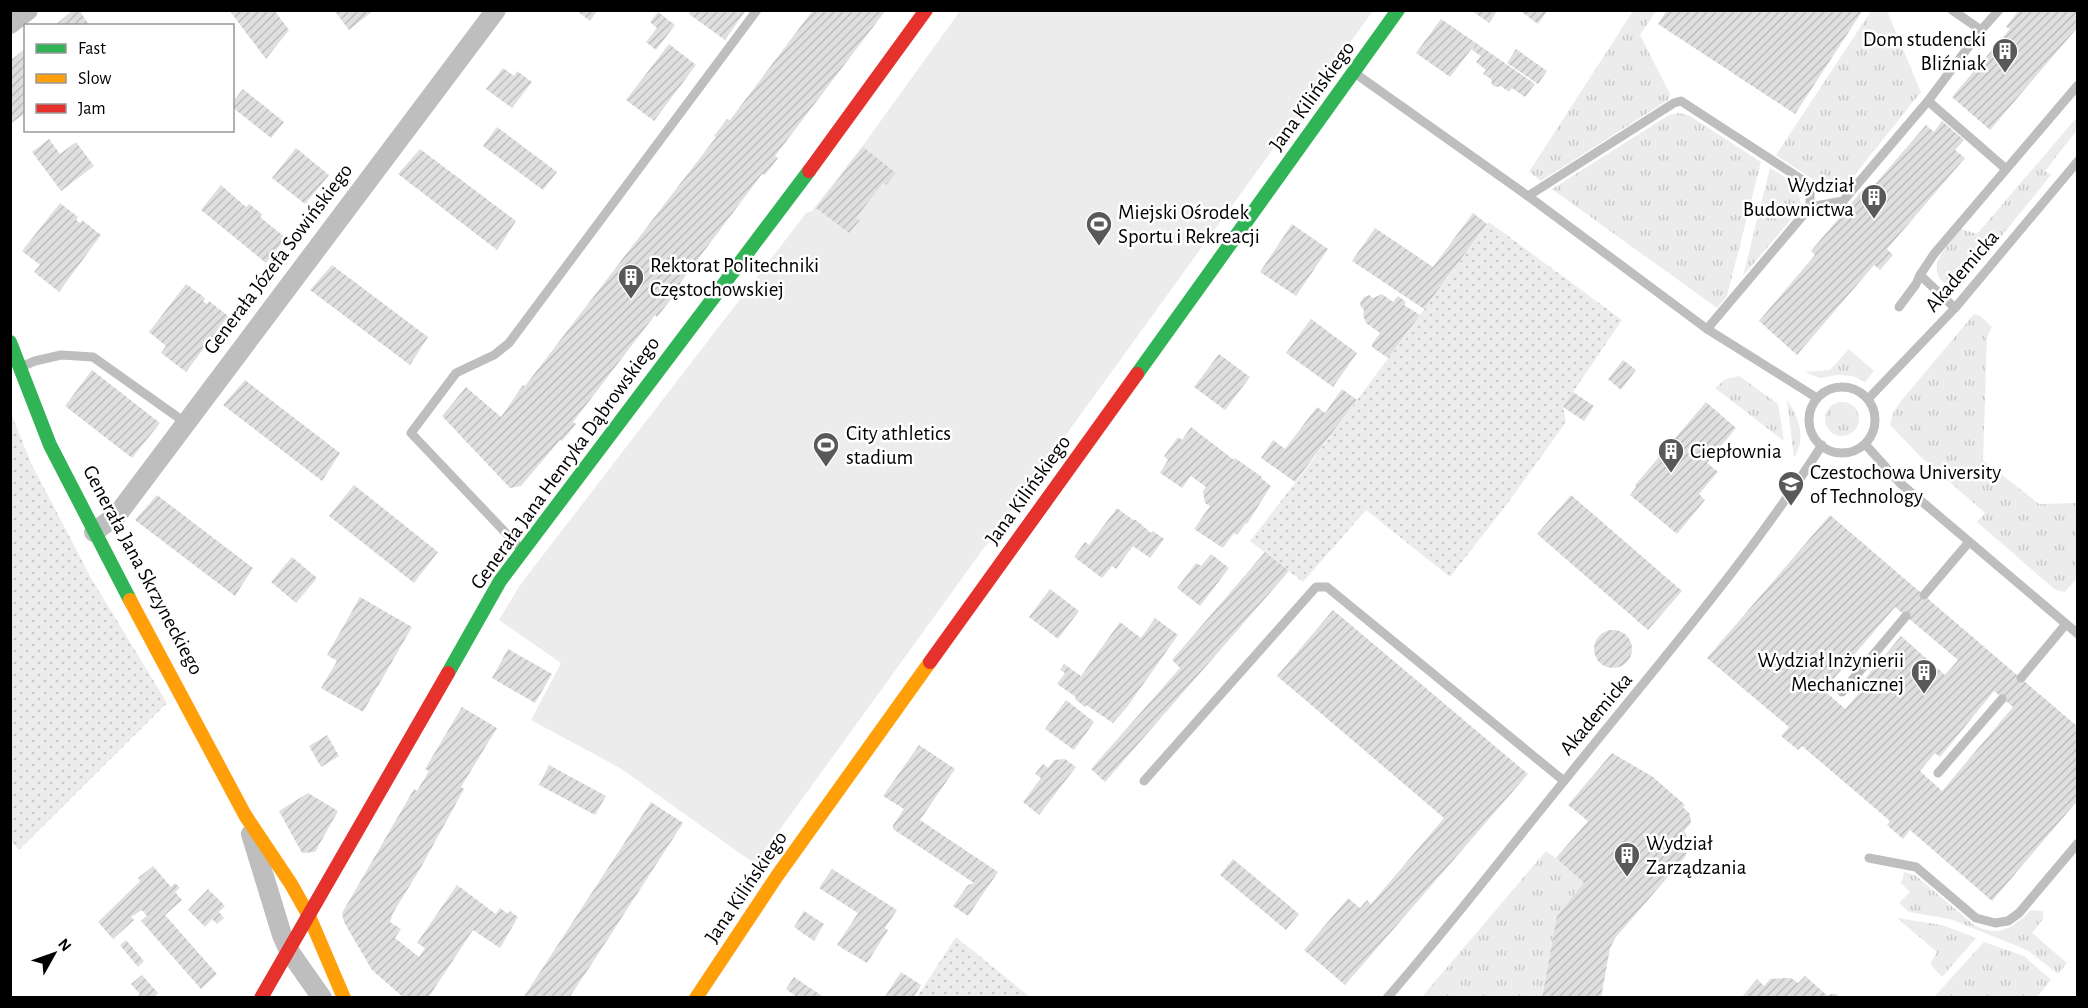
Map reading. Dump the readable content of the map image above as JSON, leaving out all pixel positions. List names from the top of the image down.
{
  "streets": {
    "street": [
      "Jana Kilińskiego",
      "Generała Józefa Sowińskiego",
      "Generała Jana Henryka Dąbrowskiego",
      "Generała Jana Skrzyneckiego"
    ],
    "lane": ["Akademicka"]
  },
  "crossings": [
    ["Generała Józefa Sowińskiego", "Generała Jana Skrzyneckiego"],
    ["Generała Jana Henryka Dąbrowskiego", "Generała Jana Skrzyneckiego"]
  ],
  "places": {
    "building": [
      "Dom studencki Bliźniak",
      "Wydział Budownictwa",
      "Rektorat Politechniki Częstochowskiej",
      "Ciepłownia",
      "Wydział Inżynierii Mechanicznej",
      "Wydział Zarządzania"
    ],
    "sports": ["Miejski Ośrodek Sportu i Rekreacji", "City athletics stadium"],
    "school or university": ["Czestochowa University of Technology"]
  },
  "legend": ["Fast", "Slow", "Jam"],
  "north": "top right"
}
